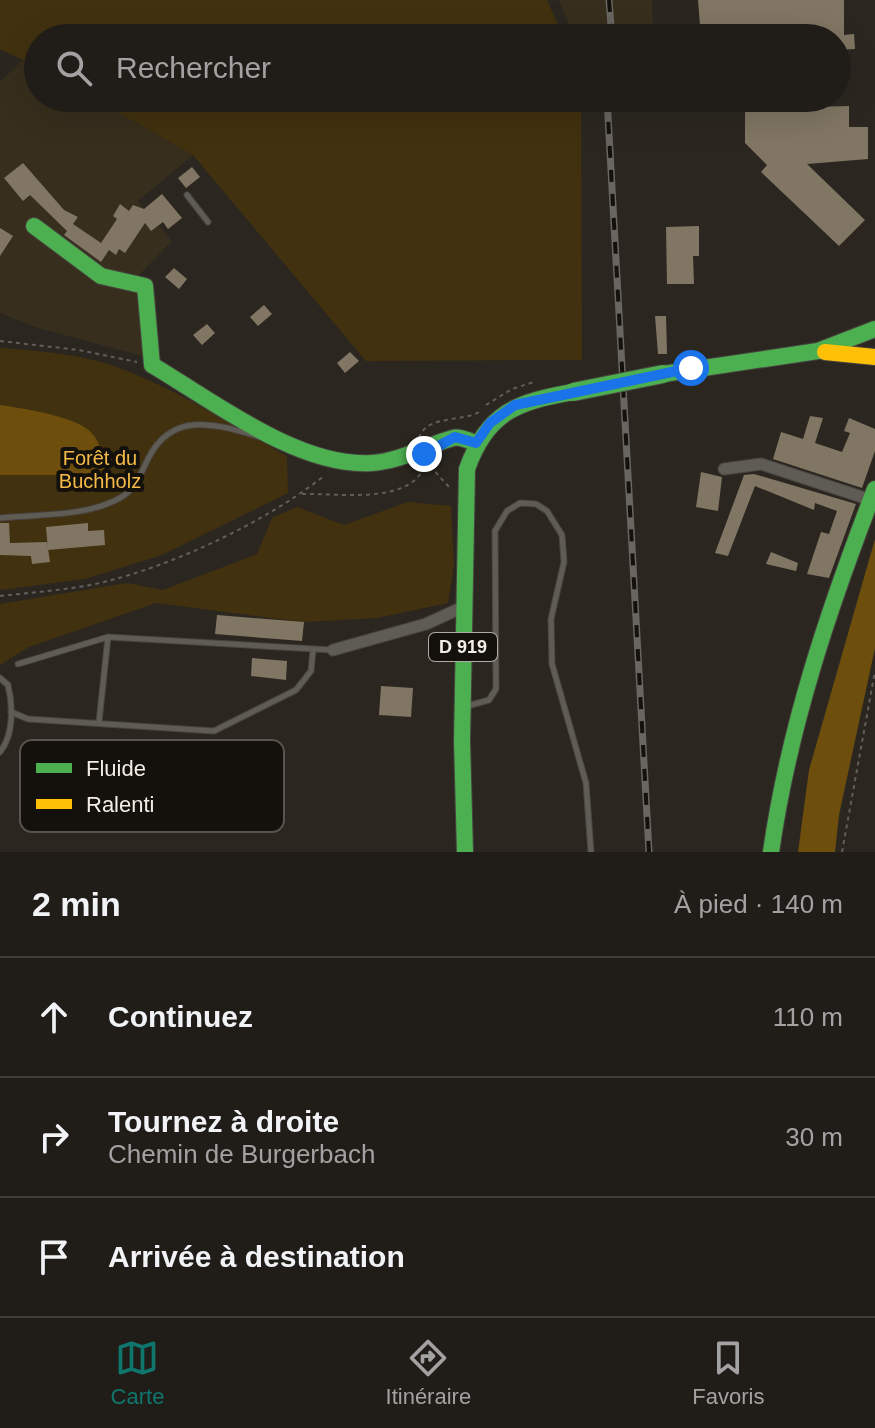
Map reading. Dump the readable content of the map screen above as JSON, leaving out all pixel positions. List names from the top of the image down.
{
  "streets": {
    "street": ["D 919"]
  },
  "parks": ["Forêt du Buchholz"],
  "legend": ["Fluide", "Ralenti"],
  "page": {
    "search": "Rechercher",
    "heading": ["2 min", "À pied · 140 m"],
    "list": [
      ["Continuez", "110 m"],
      ["Tournez à droite", "Chemin de Burgerbach", "30 m"],
      "Arrivée à destination"
    ],
    "nav": ["Carte", "Itinéraire", "Favoris"]
  }
}
